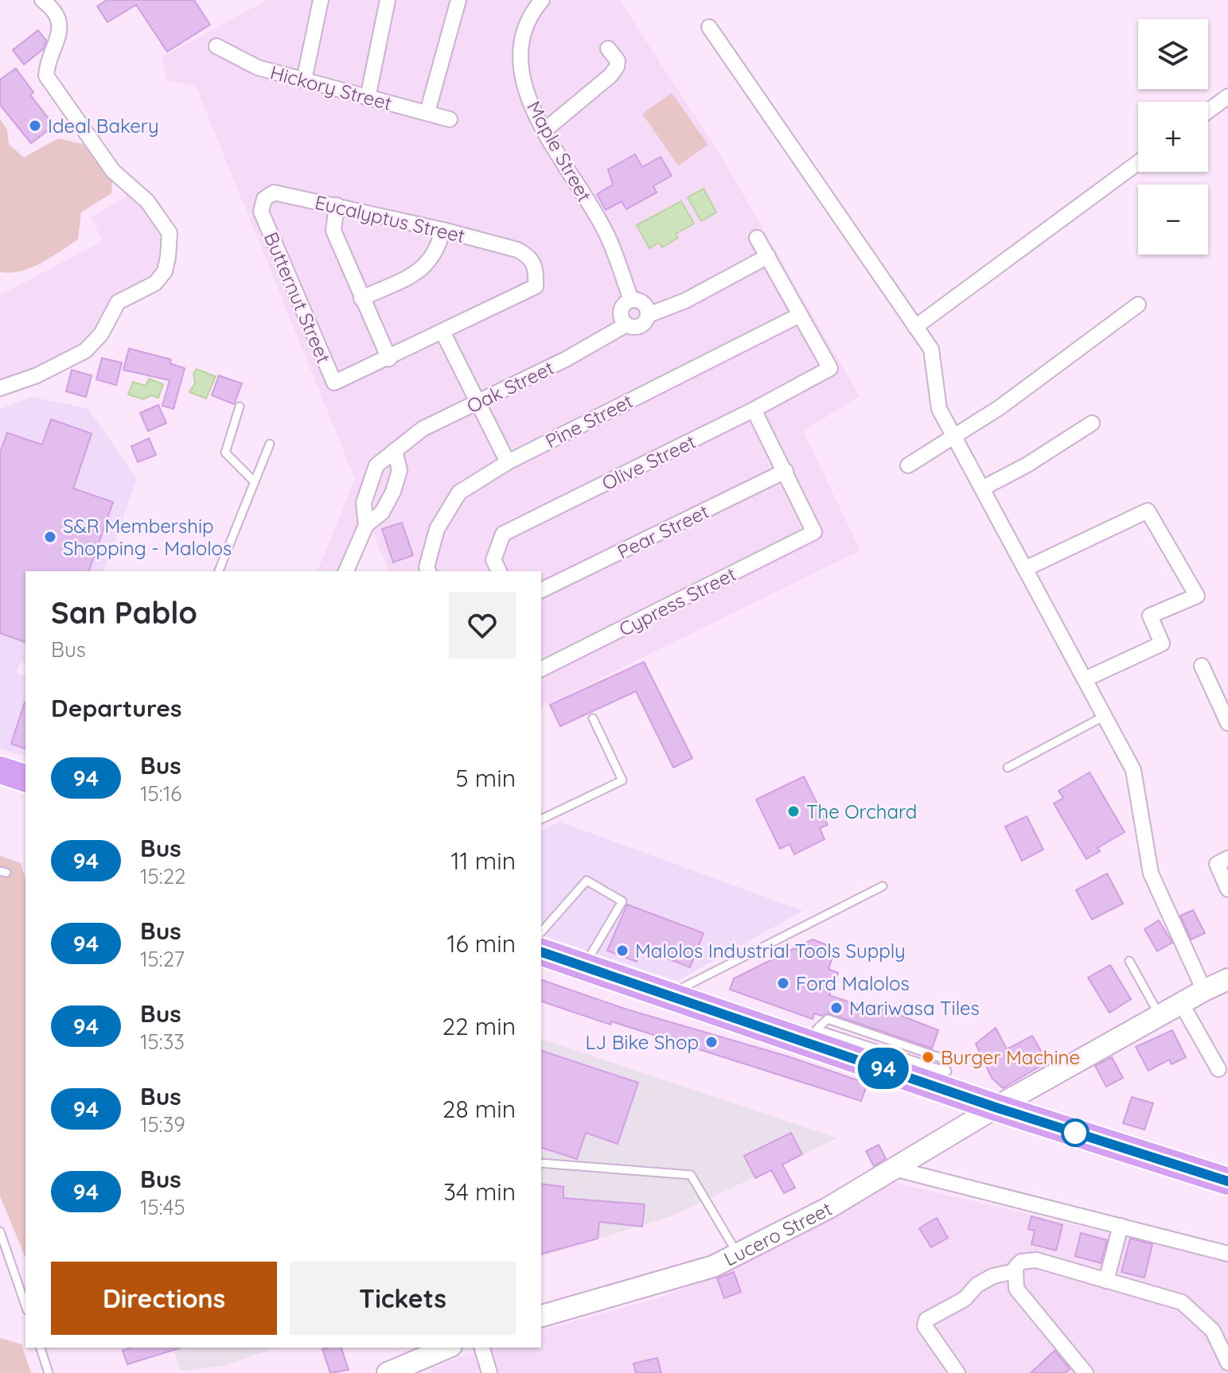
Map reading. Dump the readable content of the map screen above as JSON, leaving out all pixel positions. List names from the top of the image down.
{
  "streets": {
    "street": [
      "Hickory Street",
      "Maple Street",
      "Eucalyptus Street",
      "Butternut Street",
      "Oak Street",
      "Pine Street",
      "Olive Street",
      "Pear Street",
      "Cypress Street",
      "Lucero Street"
    ]
  },
  "crossings": [
    ["Maple Street", "Oak Street"],
    ["Eucalyptus Street", "Butternut Street"],
    ["Pine Street", "Olive Street"],
    ["Pear Street", "Cypress Street"]
  ],
  "places": [
    "Ideal Bakery",
    "S&R Membership Shopping - Malolos",
    "The Orchard",
    "Malolos Industrial Tools Supply",
    "Ford Malolos",
    "Mariwasa Tiles",
    "LJ Bike Shop",
    "Burger Machine"
  ],
  "lines": ["bus line 94"],
  "page": {
    "on_map": "94",
    "map_buttons": ["+", "−"],
    "heading": [
      ["San Pablo", "Bus"],
      "Departures"
    ],
    "list": [
      {
        "mark": "94",
        "name": "Bus",
        "note": "15:16",
        "value": "5 min"
      },
      {
        "mark": "94",
        "name": "Bus",
        "note": "15:22",
        "value": "11 min"
      },
      {
        "mark": "94",
        "name": "Bus",
        "note": "15:27",
        "value": "16 min"
      },
      {
        "mark": "94",
        "name": "Bus",
        "note": "15:33",
        "value": "22 min"
      },
      {
        "mark": "94",
        "name": "Bus",
        "note": "15:39",
        "value": "28 min"
      },
      {
        "mark": "94",
        "name": "Bus",
        "note": "15:45",
        "value": "34 min"
      }
    ],
    "buttons": ["Directions", "Tickets"]
  }
}
